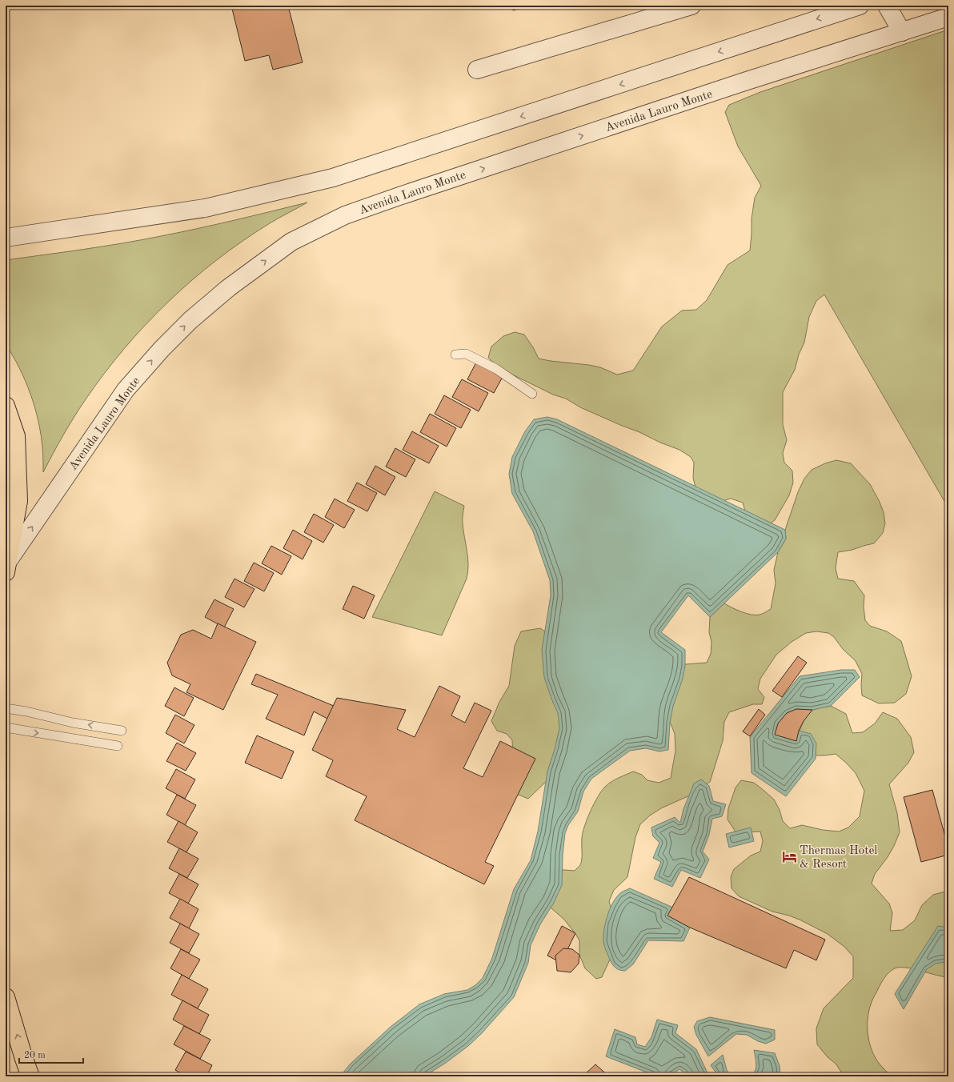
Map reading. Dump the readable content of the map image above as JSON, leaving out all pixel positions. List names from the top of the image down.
{
  "streets": {
    "street": ["Avenida Lauro Monte"]
  },
  "places": {
    "hotel": ["Thermas Hotel & Resort"]
  },
  "scale_bar": "20 m"
}
